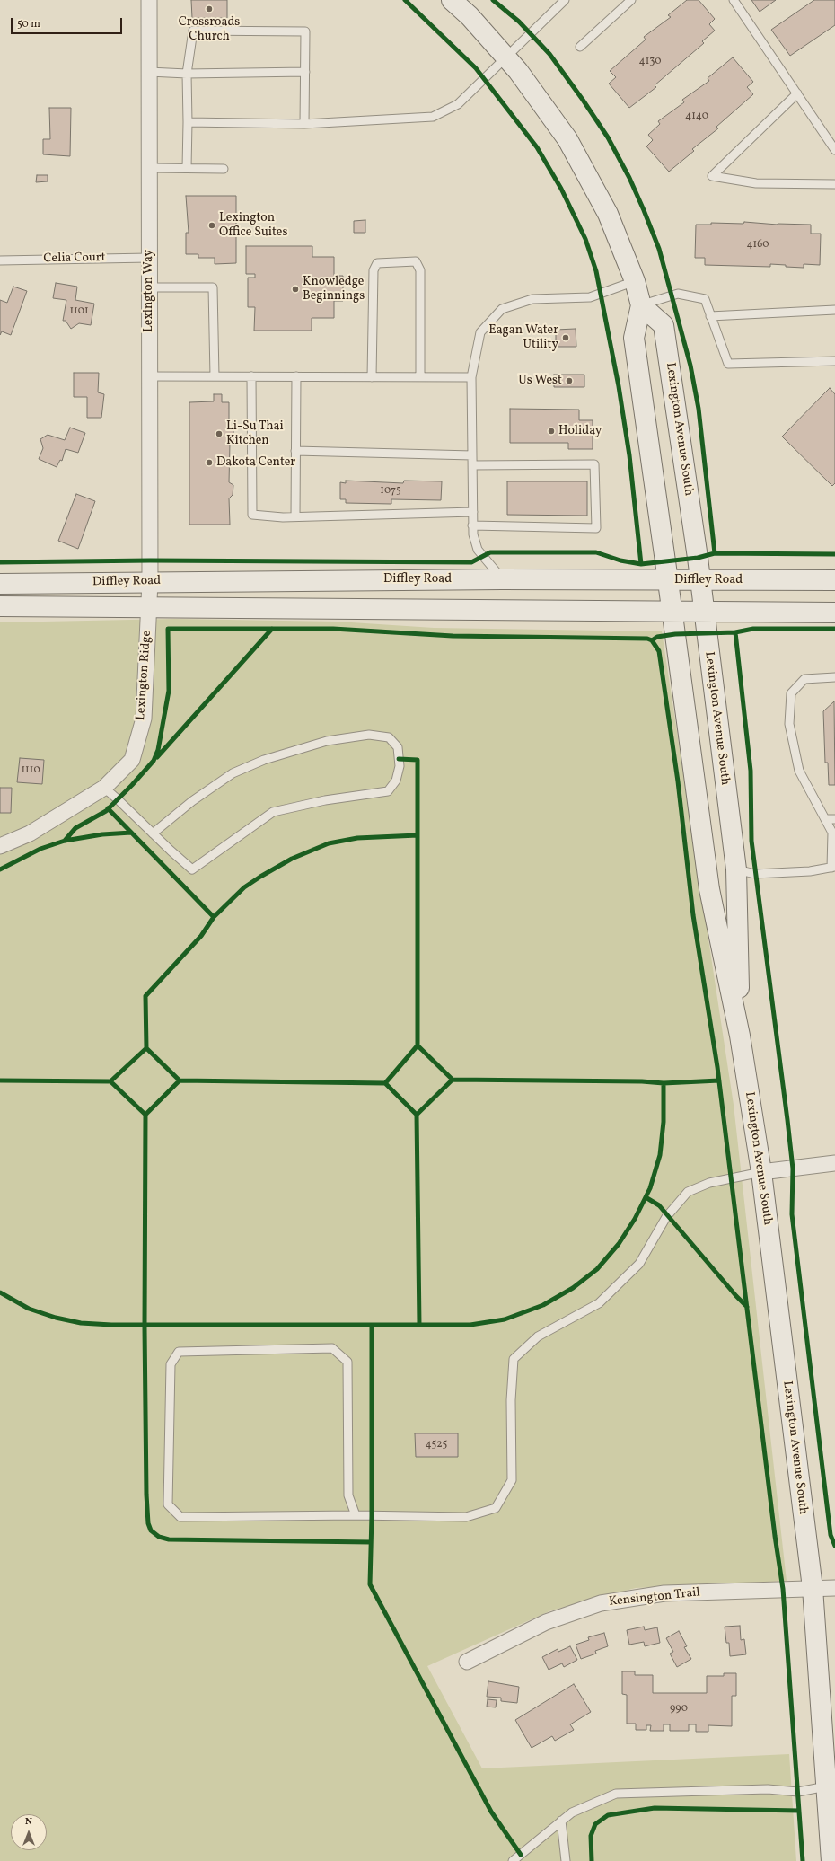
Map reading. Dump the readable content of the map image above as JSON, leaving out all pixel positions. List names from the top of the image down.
{
  "streets": {
    "street": [
      "Lexington Way",
      "Lexington Avenue South",
      "Diffley Road",
      "Lexington Ridge",
      "Kensington Trail"
    ],
    "lane": ["Celia Court"]
  },
  "crossings": [
    ["Celia Court", "Lexington Way"],
    ["Lexington Way", "Diffley Road"],
    ["Lexington Way", "Lexington Ridge"],
    ["Lexington Avenue South", "Diffley Road"],
    ["Lexington Avenue South", "Kensington Trail"],
    ["Diffley Road", "Lexington Ridge"]
  ],
  "places": [
    "Crossroads Church",
    "Lexington Office Suites",
    "Knowledge Beginnings",
    "Eagan Water Utility",
    "Us West",
    "Holiday",
    "Li-Su Thai Kitchen",
    "Dakota Center"
  ],
  "house_numbers": [
    "4130",
    "4140",
    "4160",
    "1101",
    "1075",
    "1110",
    "4525",
    "990"
  ],
  "scale_bar": "50 m",
  "north": "top"
}
